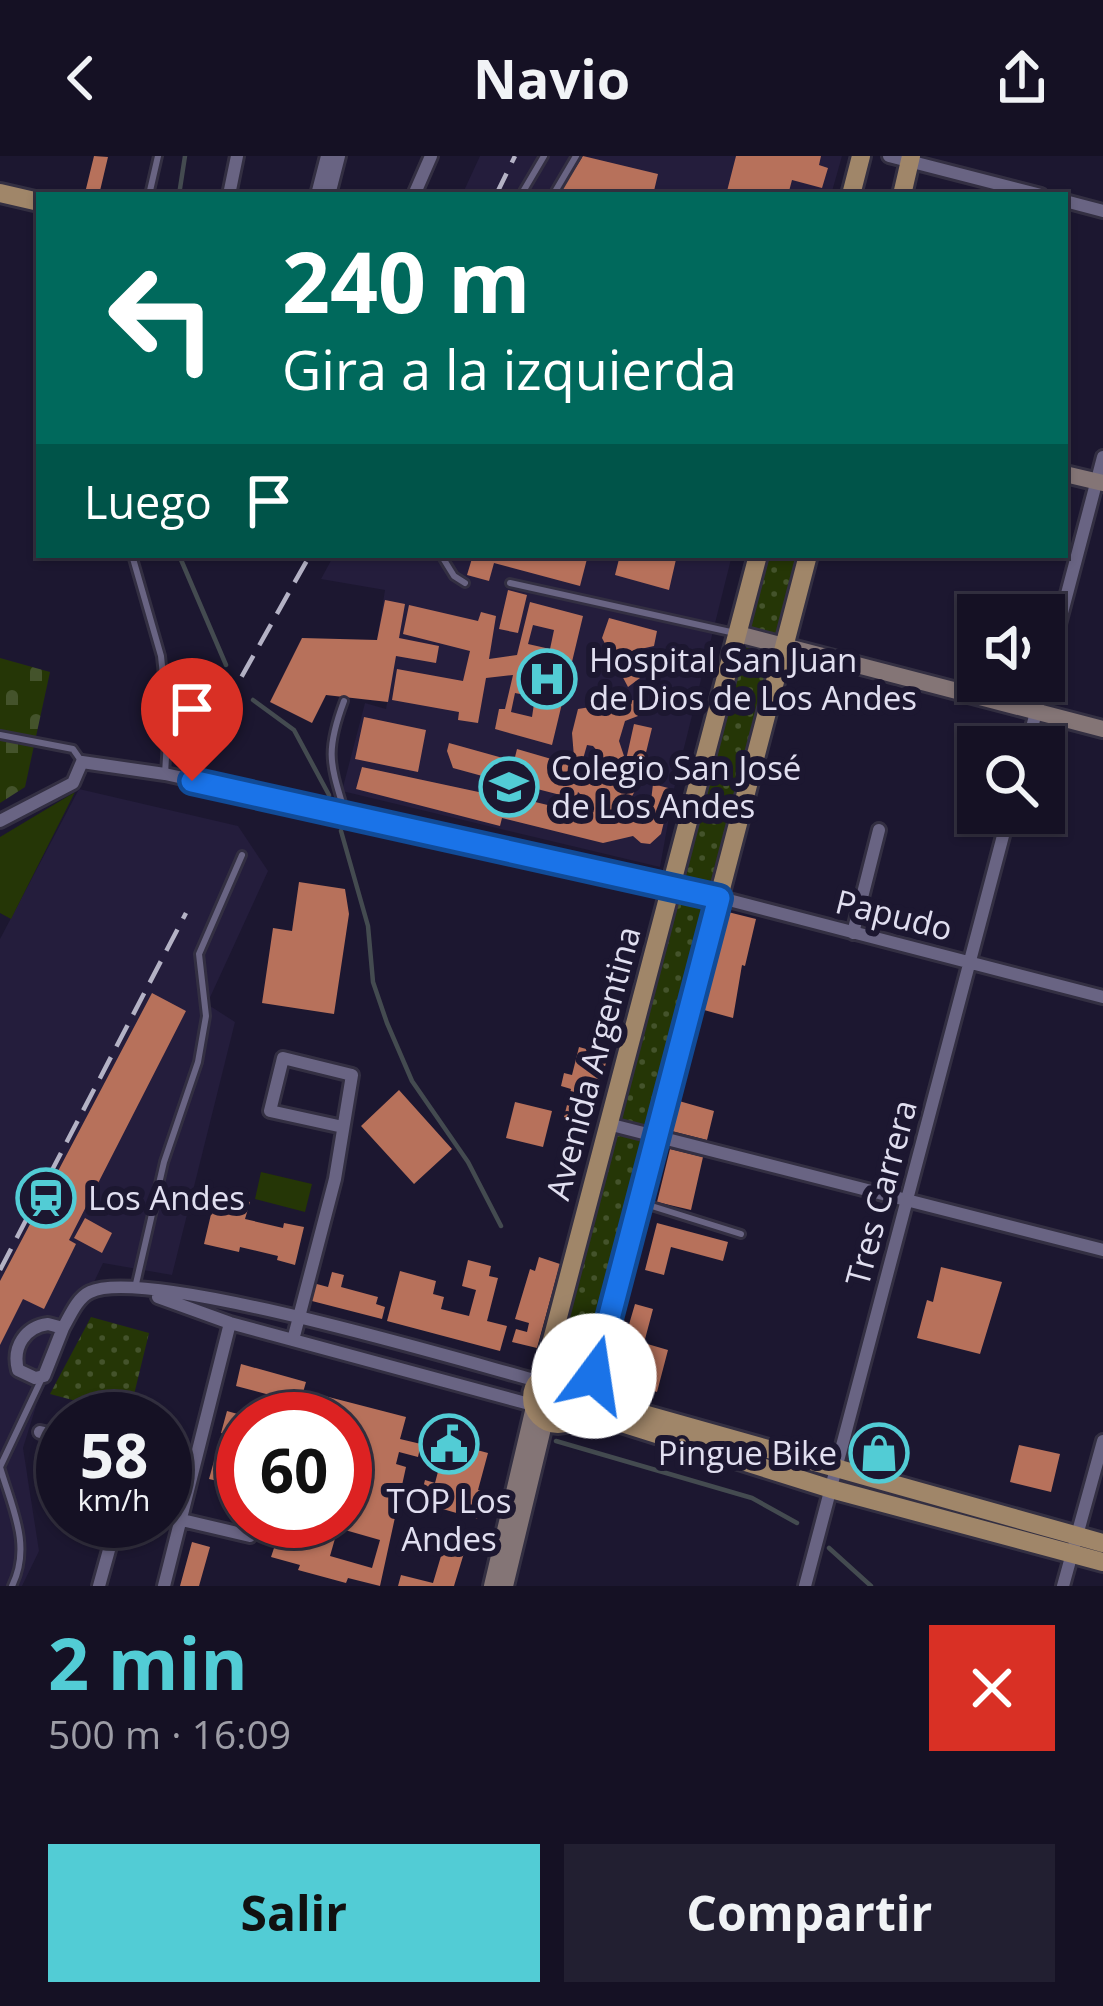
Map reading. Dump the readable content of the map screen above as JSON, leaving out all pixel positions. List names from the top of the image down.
{
  "streets": {
    "main road": ["Avenida Argentina"],
    "street": ["Papudo", "Tres Carrera"]
  },
  "crossings": [
    ["Papudo", "Avenida Argentina"],
    ["Papudo", "Tres Carrera"]
  ],
  "places": {
    "hospital": ["Hospital San Juan de Dios de Los Andes"],
    "school or university": ["Colegio San José de Los Andes"],
    "station": ["Los Andes"],
    "public building": ["TOP Los Andes"],
    "shop": ["Pingue Bike"]
  },
  "page": {
    "header": "Navio",
    "turn": ["240 m", "Gira a la izquierda"],
    "then": "Luego",
    "speed": "58 km/h",
    "limit": "60",
    "heading": ["2 min", "500 m · 16:09"],
    "buttons": ["Salir", "Compartir"]
  }
}
